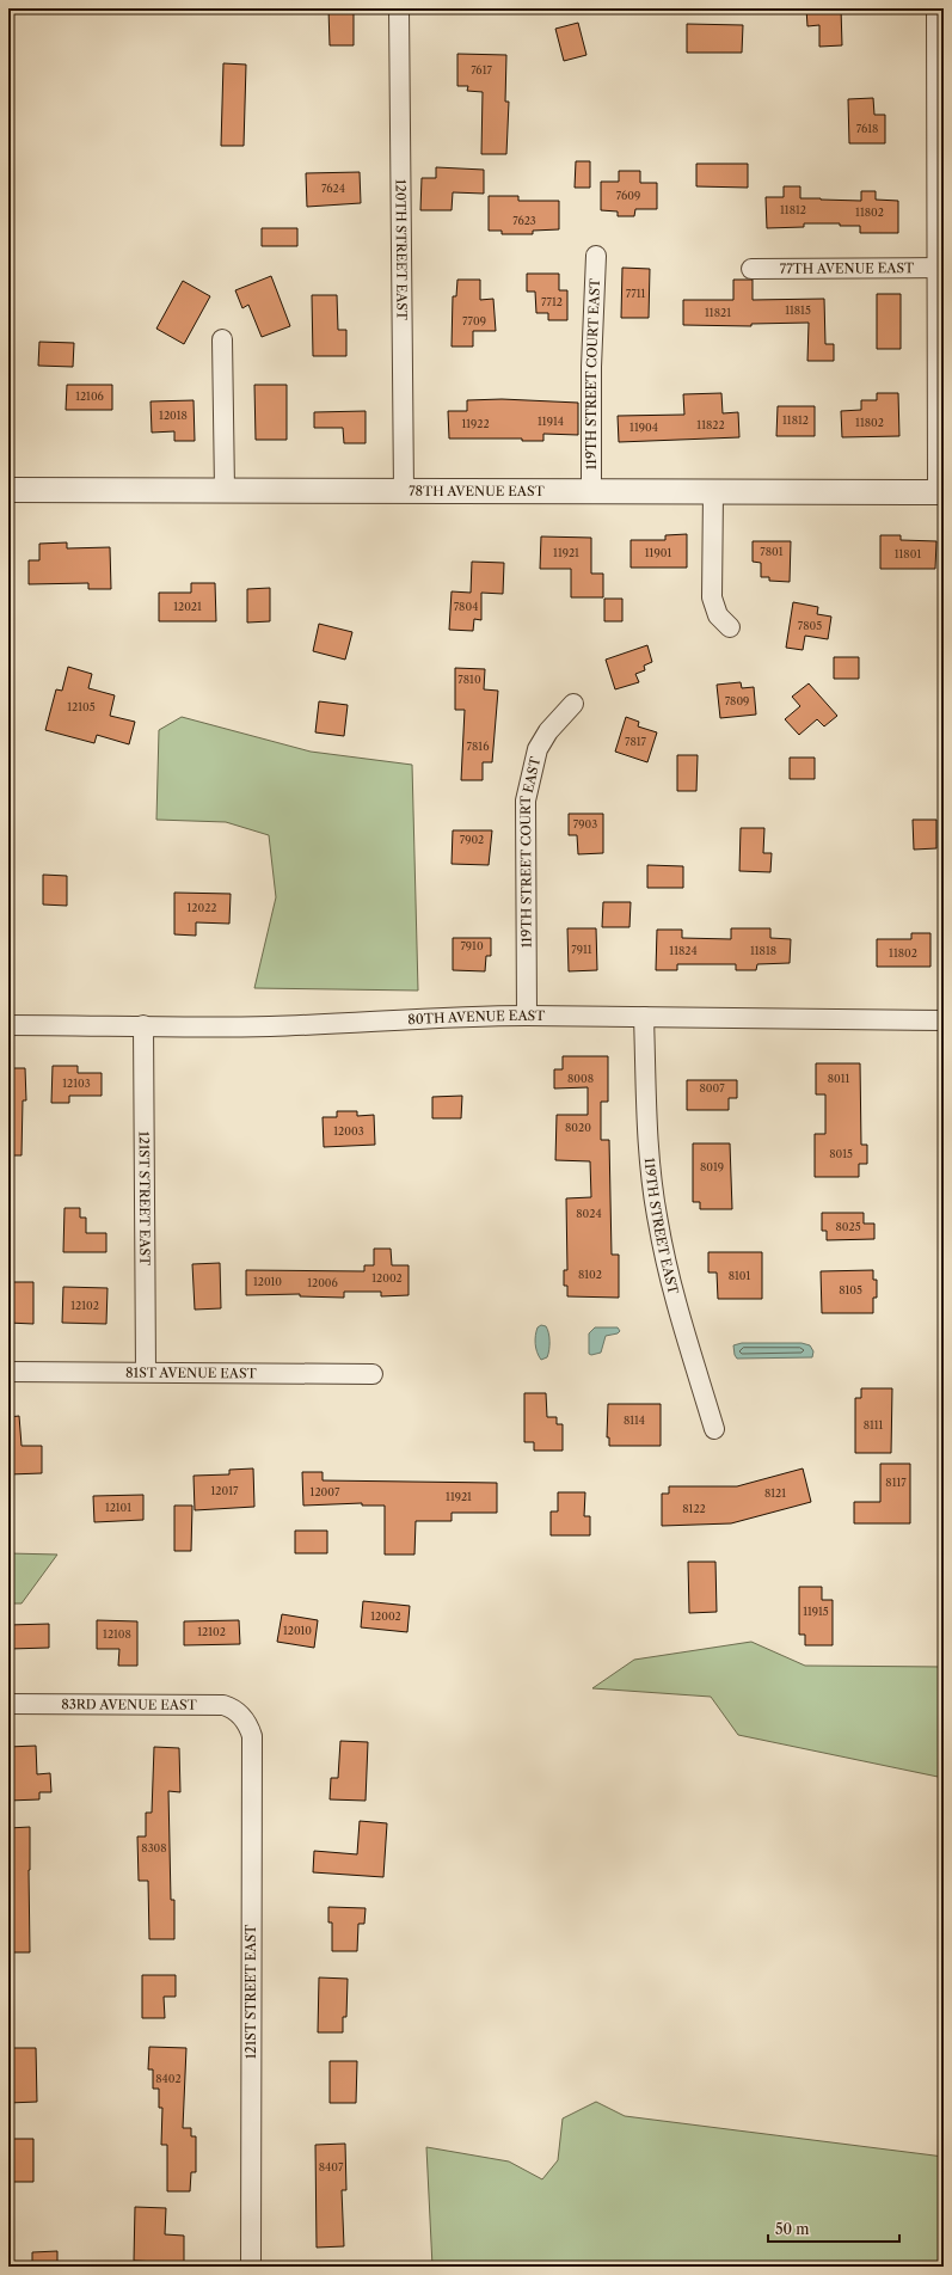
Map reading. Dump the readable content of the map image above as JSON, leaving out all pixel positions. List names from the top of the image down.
{
  "streets": {
    "street": [
      "120TH STREET EAST",
      "77TH AVENUE EAST",
      "119TH STREET COURT EAST",
      "78TH AVENUE EAST",
      "80TH AVENUE EAST",
      "121ST STREET EAST",
      "119TH STREET EAST",
      "81ST AVENUE EAST",
      "83RD AVENUE EAST"
    ]
  },
  "crossings": [
    ["120TH STREET EAST", "78TH AVENUE EAST"],
    ["119TH STREET COURT EAST", "78TH AVENUE EAST"],
    ["119TH STREET COURT EAST", "80TH AVENUE EAST"],
    ["80TH AVENUE EAST", "121ST STREET EAST"],
    ["80TH AVENUE EAST", "119TH STREET EAST"],
    ["121ST STREET EAST", "81ST AVENUE EAST"],
    ["121ST STREET EAST", "83RD AVENUE EAST"]
  ],
  "house_numbers": [
    "7617",
    "7618",
    "7624",
    "7609",
    "11812",
    "11802",
    "7623",
    "7711",
    "7712",
    "11815",
    "11821",
    "7709",
    "12106",
    "12018",
    "11812",
    "11914",
    "11802",
    "11922",
    "11822",
    "11904",
    "7801",
    "11921",
    "11901",
    "11801",
    "12021",
    "7804",
    "7805",
    "7810",
    "7809",
    "12105",
    "7817",
    "7816",
    "7903",
    "7902",
    "12022",
    "7910",
    "7911",
    "11824",
    "11818",
    "11802",
    "8008",
    "8011",
    "12103",
    "8007",
    "8020",
    "12003",
    "8015",
    "8019",
    "8024",
    "8025",
    "8102",
    "8101",
    "12002",
    "12010",
    "12006",
    "8105",
    "12102",
    "8114",
    "8111",
    "8117",
    "12017",
    "12007",
    "8121",
    "11921",
    "12101",
    "8122",
    "11915",
    "12002",
    "12010",
    "12102",
    "12108",
    "8308",
    "8402",
    "8407"
  ],
  "scale_bar": "50 m"
}
